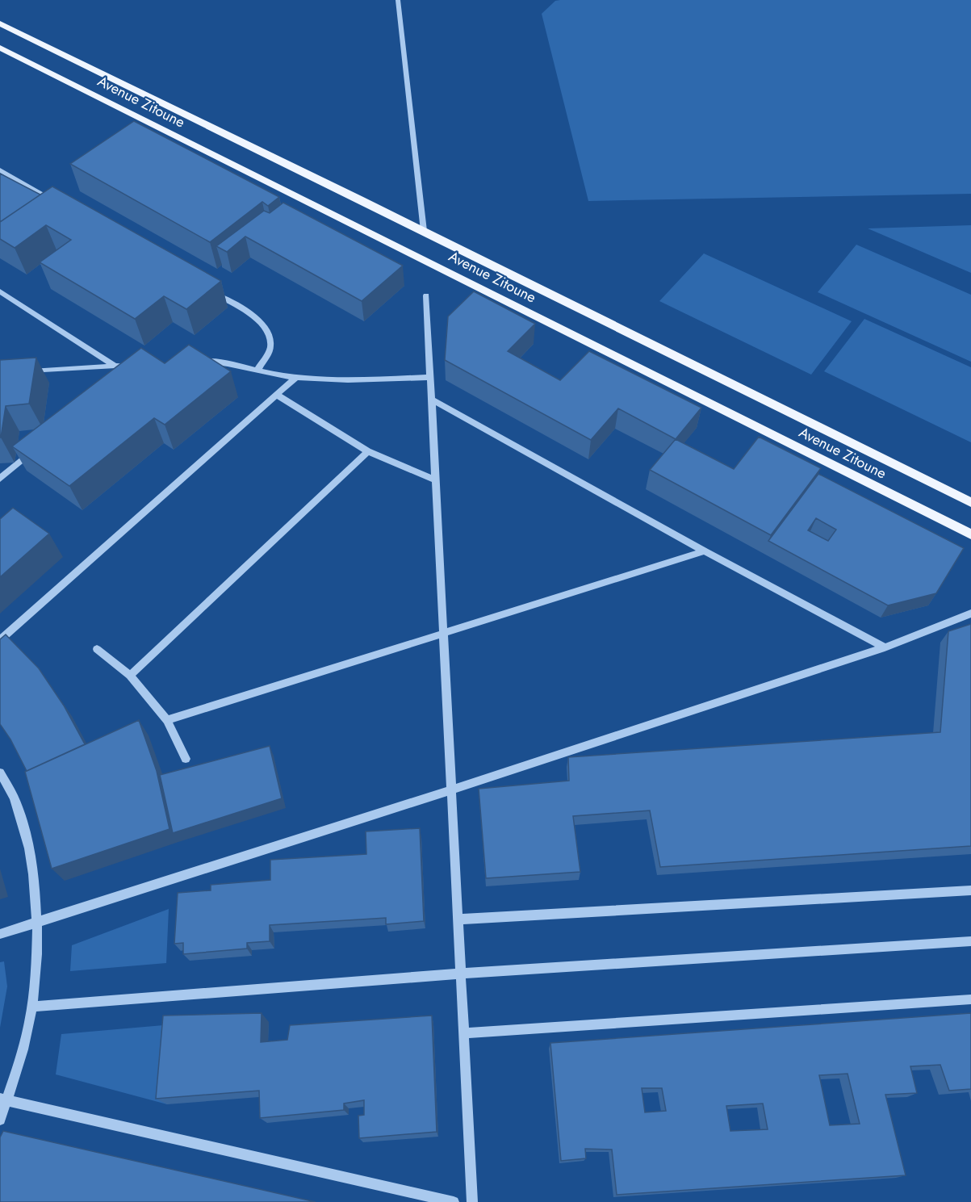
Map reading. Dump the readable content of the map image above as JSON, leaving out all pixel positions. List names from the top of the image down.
{
  "streets": {
    "main road": ["Avenue Zitoune"]
  }
}
